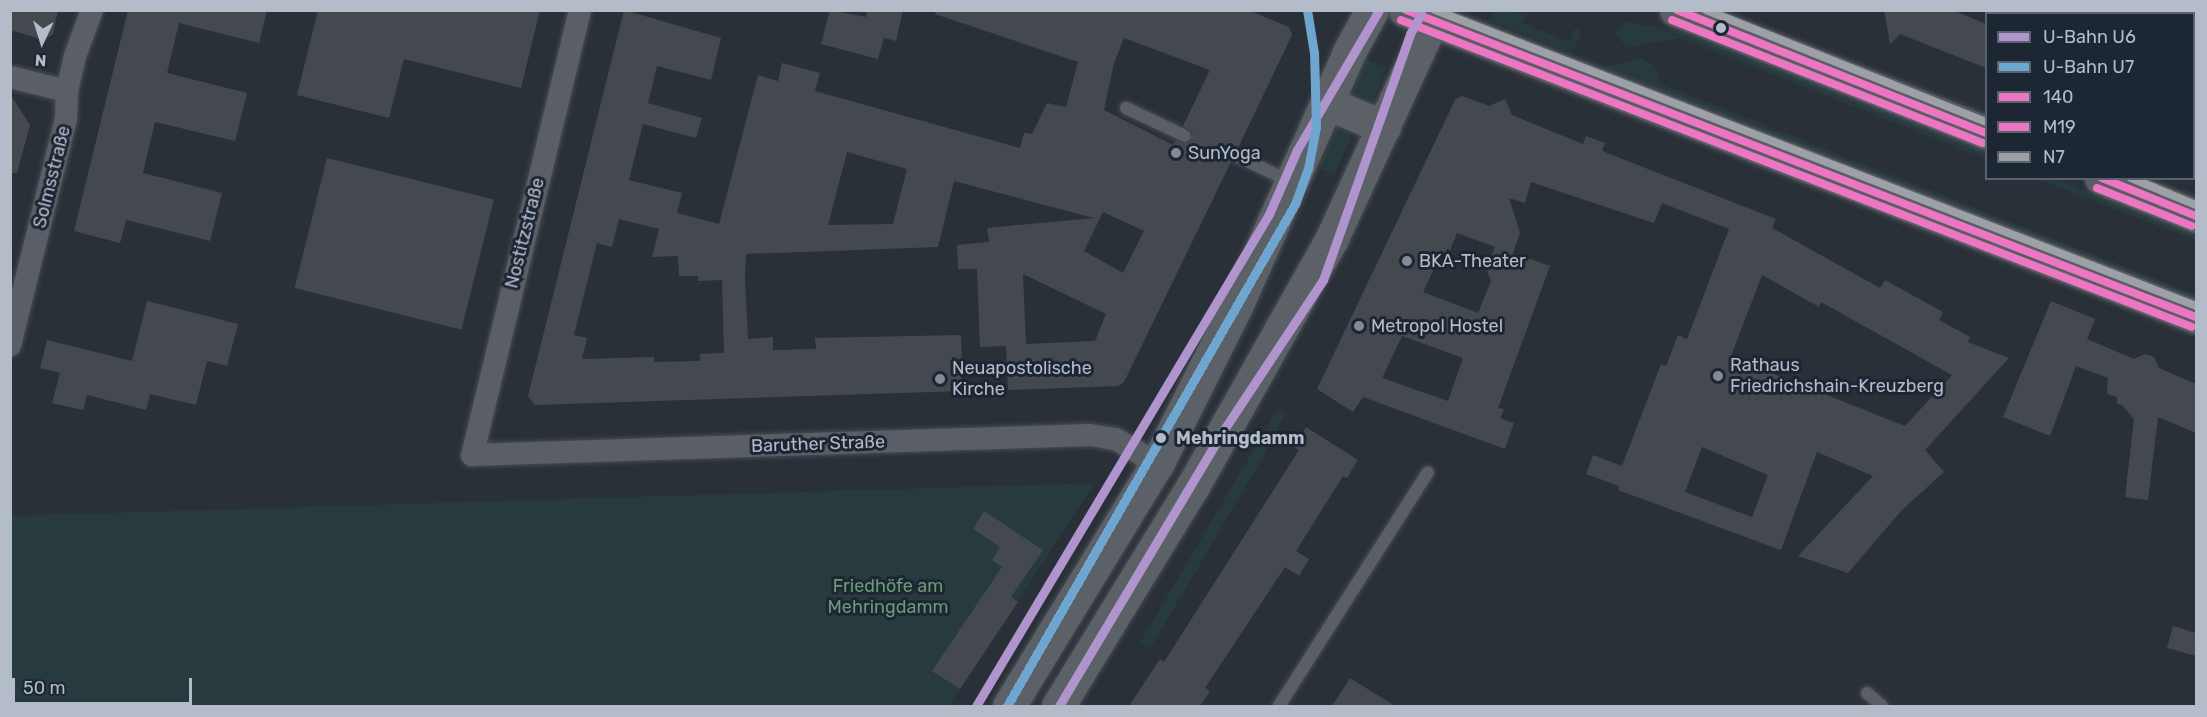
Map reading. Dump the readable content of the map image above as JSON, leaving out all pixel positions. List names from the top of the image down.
{
  "streets": {
    "street": ["Solmsstraße", "Nostitzstraße", "Baruther Straße"]
  },
  "crossings": [
    ["Nostitzstraße", "Baruther Straße"]
  ],
  "parks": ["Friedhöfe am Mehringdamm"],
  "places": [
    "SunYoga",
    "BKA-Theater",
    "Metropol Hostel",
    "Rathaus Friedrichshain-Kreuzberg",
    "Neuapostolische Kirche",
    "Mehringdamm"
  ],
  "lines": [
    "metro line U6",
    "metro line U7",
    "transit line 140",
    "transit line N7",
    "transit line M19"
  ],
  "legend": [
    "U-Bahn U6",
    "U-Bahn U7",
    "140",
    "M19",
    "N7"
  ],
  "scale_bar": "50 m",
  "north": "bottom"
}
